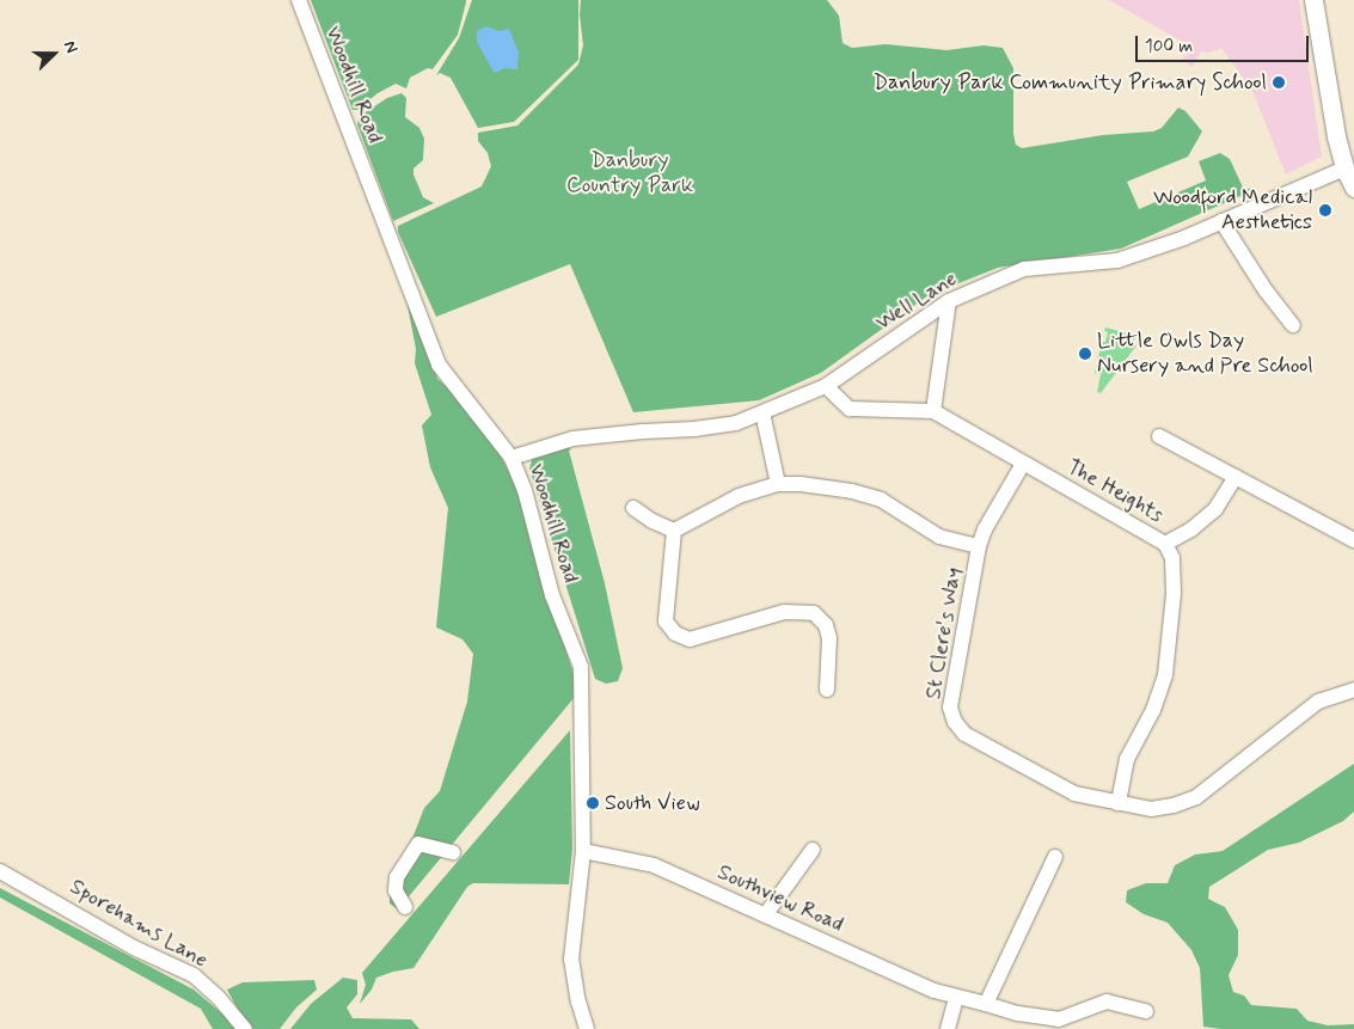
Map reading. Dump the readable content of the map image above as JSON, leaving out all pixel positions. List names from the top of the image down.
{
  "streets": {
    "street": [
      "Woodhill Road",
      "Well Lane",
      "The Heights",
      "St Clere's Way",
      "Southview Road",
      "Sporehams Lane"
    ]
  },
  "crossings": [
    ["Woodhill Road", "Well Lane"],
    ["Woodhill Road", "Southview Road"],
    ["Well Lane", "The Heights"],
    ["The Heights", "St Clere's Way"]
  ],
  "parks": ["Danbury Country Park"],
  "places": [
    "Danbury Park Community Primary School",
    "Woodford Medical Aesthetics",
    "Little Owls Day Nursery and Pre School",
    "South View"
  ],
  "scale_bar": "100 m",
  "north": "right"
}
